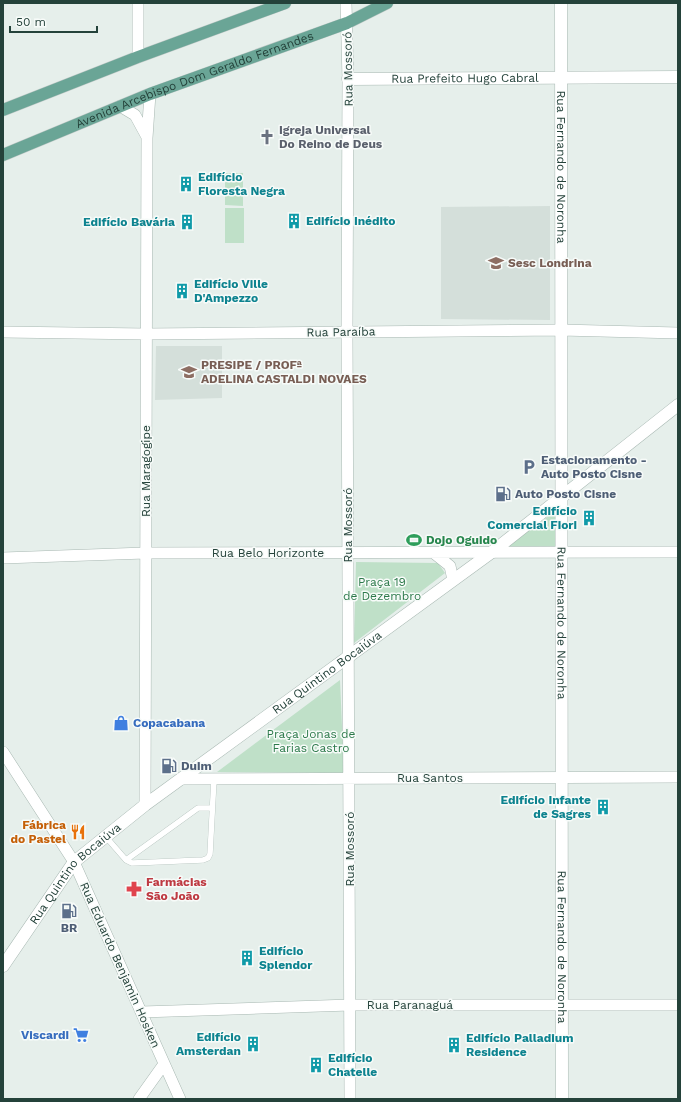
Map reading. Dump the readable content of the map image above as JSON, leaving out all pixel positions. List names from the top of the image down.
{
  "streets": {
    "main road": ["Avenida Arcebispo Dom Geraldo Fernandes"],
    "street": [
      "Rua Mossoró",
      "Rua Prefeito Hugo Cabral",
      "Rua Fernando de Noronha",
      "Rua Paraíba",
      "Rua Maragogipe",
      "Rua Belo Horizonte",
      "Rua Quintino Bocaiúva",
      "Rua Santos",
      "Rua Eduardo Benjamin Hosken",
      "Rua Paranaguá"
    ]
  },
  "crossings": [
    ["Rua Mossoró", "Rua Prefeito Hugo Cabral"],
    ["Rua Mossoró", "Avenida Arcebispo Dom Geraldo Fernandes"],
    ["Rua Mossoró", "Rua Paraíba"],
    ["Rua Mossoró", "Rua Belo Horizonte"],
    ["Rua Mossoró", "Rua Quintino Bocaiúva"],
    ["Rua Mossoró", "Rua Santos"],
    ["Rua Mossoró", "Rua Paranaguá"],
    ["Rua Prefeito Hugo Cabral", "Rua Fernando de Noronha"],
    ["Avenida Arcebispo Dom Geraldo Fernandes", "Rua Maragogipe"],
    ["Rua Fernando de Noronha", "Rua Paraíba"],
    ["Rua Fernando de Noronha", "Rua Belo Horizonte"],
    ["Rua Fernando de Noronha", "Rua Quintino Bocaiúva"],
    ["Rua Fernando de Noronha", "Rua Santos"],
    ["Rua Fernando de Noronha", "Rua Paranaguá"],
    ["Rua Paraíba", "Rua Maragogipe"],
    ["Rua Maragogipe", "Rua Belo Horizonte"],
    ["Rua Maragogipe", "Rua Quintino Bocaiúva"],
    ["Rua Belo Horizonte", "Rua Quintino Bocaiúva"],
    ["Rua Quintino Bocaiúva", "Rua Santos"],
    ["Rua Quintino Bocaiúva", "Rua Eduardo Benjamin Hosken"],
    ["Rua Eduardo Benjamin Hosken", "Rua Paranaguá"]
  ],
  "parks": ["Praça 19 de Dezembro", "Praça Jonas de Farias Castro"],
  "places": {
    "church": ["Igreja Universal Do Reino de Deus"],
    "building": [
      "Edifício Floresta Negra",
      "Edifício Inédito",
      "Edifício Bavária",
      "Edifício Ville D'Ampezzo",
      "Edifício Comercial Fiori",
      "Edifício Infante de Sagres",
      "Edifício Splendor",
      "Edifício Amsterdan",
      "Edifício Palladium Residence",
      "Edifício Chatelle"
    ],
    "school or university": ["Sesc Londrina", "PRESIPE / PROFª ADELINA CASTALDI NOVAES"],
    "parking": ["Estacionamento - Auto Posto Cisne"],
    "fuel station": ["Auto Posto Cisne", "Duim", "BR"],
    "sports": ["Dojo Oguido"],
    "shop": ["Copacabana"],
    "restaurant": ["Fábrica do Pastel"],
    "pharmacy": ["Farmácias São João"],
    "supermarket": ["Viscardi"]
  },
  "scale_bar": "50 m"
}
